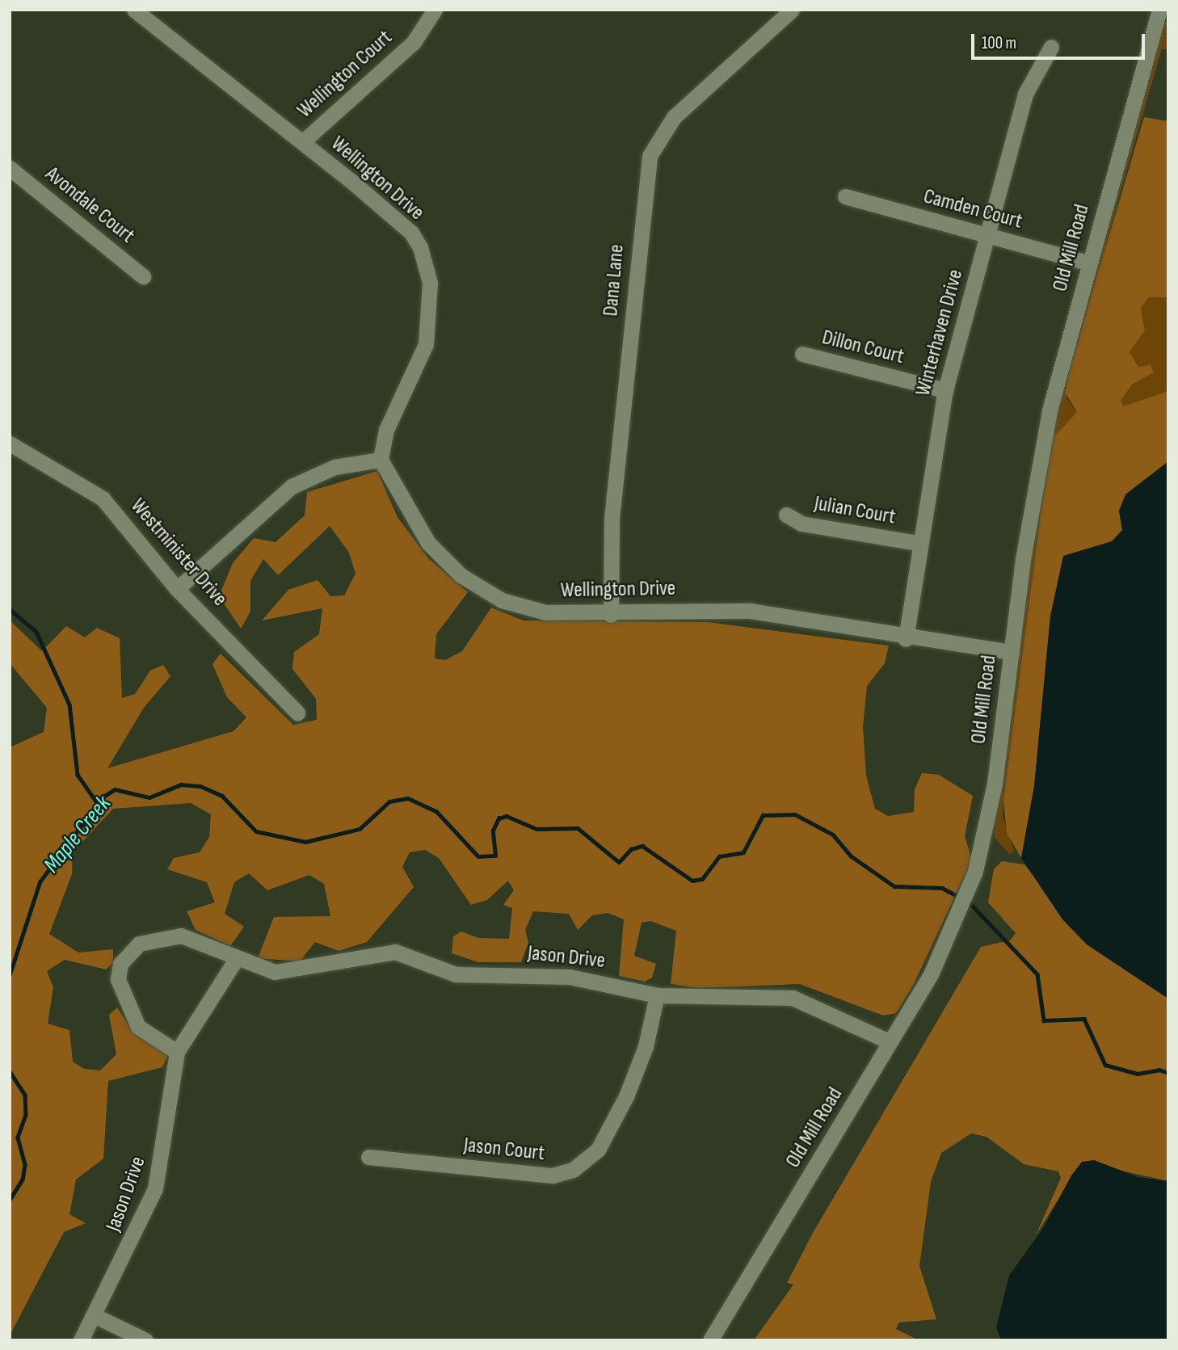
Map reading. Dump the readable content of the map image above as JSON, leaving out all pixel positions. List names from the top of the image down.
{
  "streets": {
    "street": [
      "Wellington Court",
      "Wellington Drive",
      "Avondale Court",
      "Camden Court",
      "Old Mill Road",
      "Dana Lane",
      "Winterhaven Drive",
      "Dillon Court",
      "Julian Court",
      "Westminister Drive",
      "Jason Drive",
      "Jason Court"
    ]
  },
  "crossings": [
    ["Wellington Court", "Wellington Drive"],
    ["Wellington Drive", "Old Mill Road"],
    ["Wellington Drive", "Dana Lane"],
    ["Wellington Drive", "Winterhaven Drive"],
    ["Camden Court", "Old Mill Road"],
    ["Camden Court", "Winterhaven Drive"],
    ["Old Mill Road", "Jason Drive"],
    ["Winterhaven Drive", "Dillon Court"],
    ["Winterhaven Drive", "Julian Court"],
    ["Jason Drive", "Jason Court"]
  ],
  "water": ["Maple Creek"],
  "scale_bar": "100 m"
}
